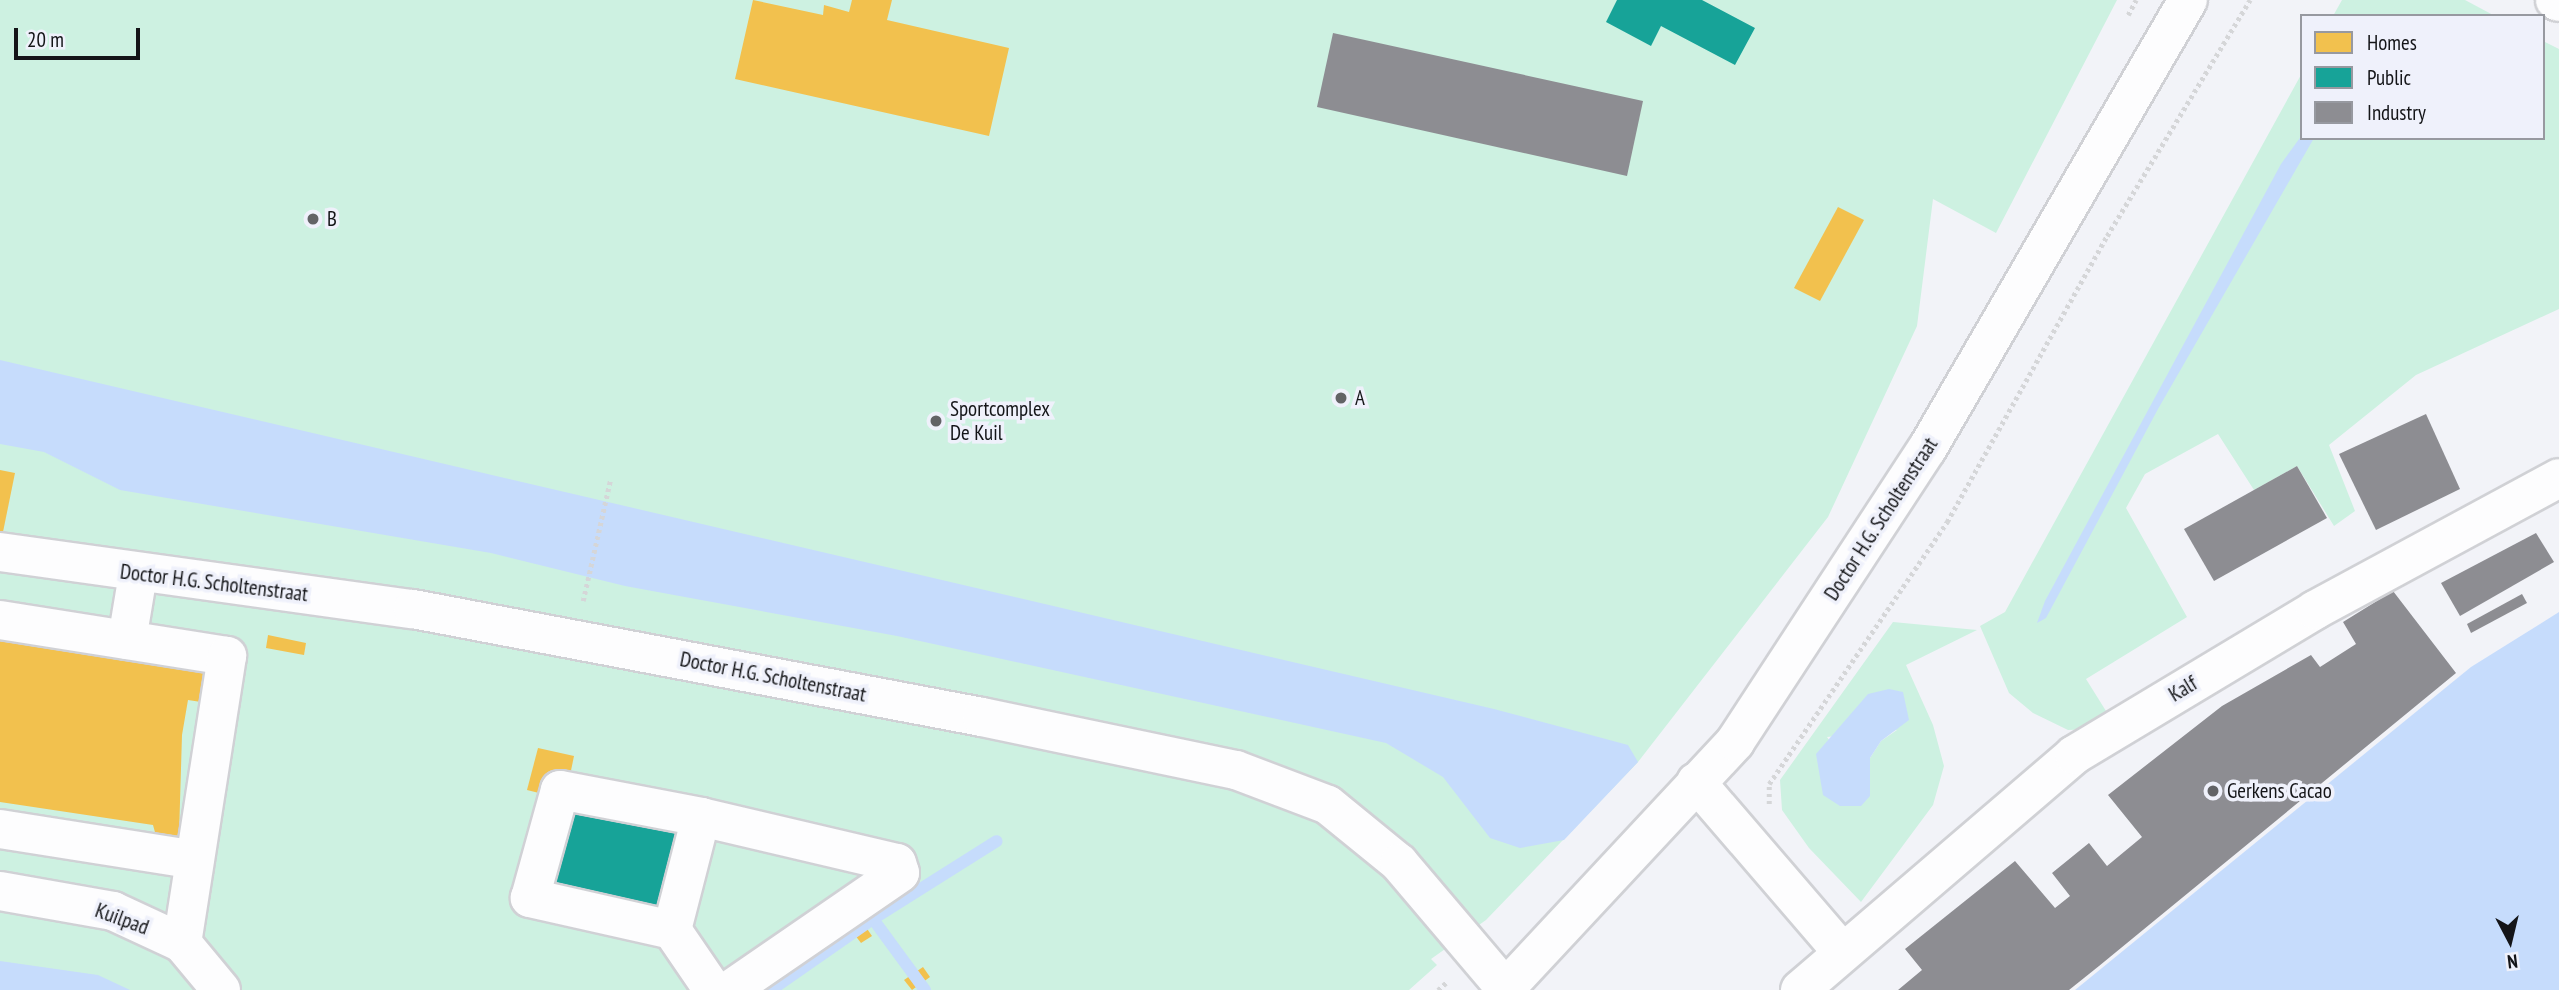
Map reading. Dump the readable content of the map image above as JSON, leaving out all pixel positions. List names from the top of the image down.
{
  "streets": {
    "street": ["Doctor H.G. Scholtenstraat", "Kalf", "Kuilpad"]
  },
  "places": [
    "B",
    "A",
    "Sportcomplex De Kuil",
    "Gerkens Cacao"
  ],
  "legend": ["Homes", "Public", "Industry"],
  "scale_bar": "20 m",
  "north": "bottom"
}
